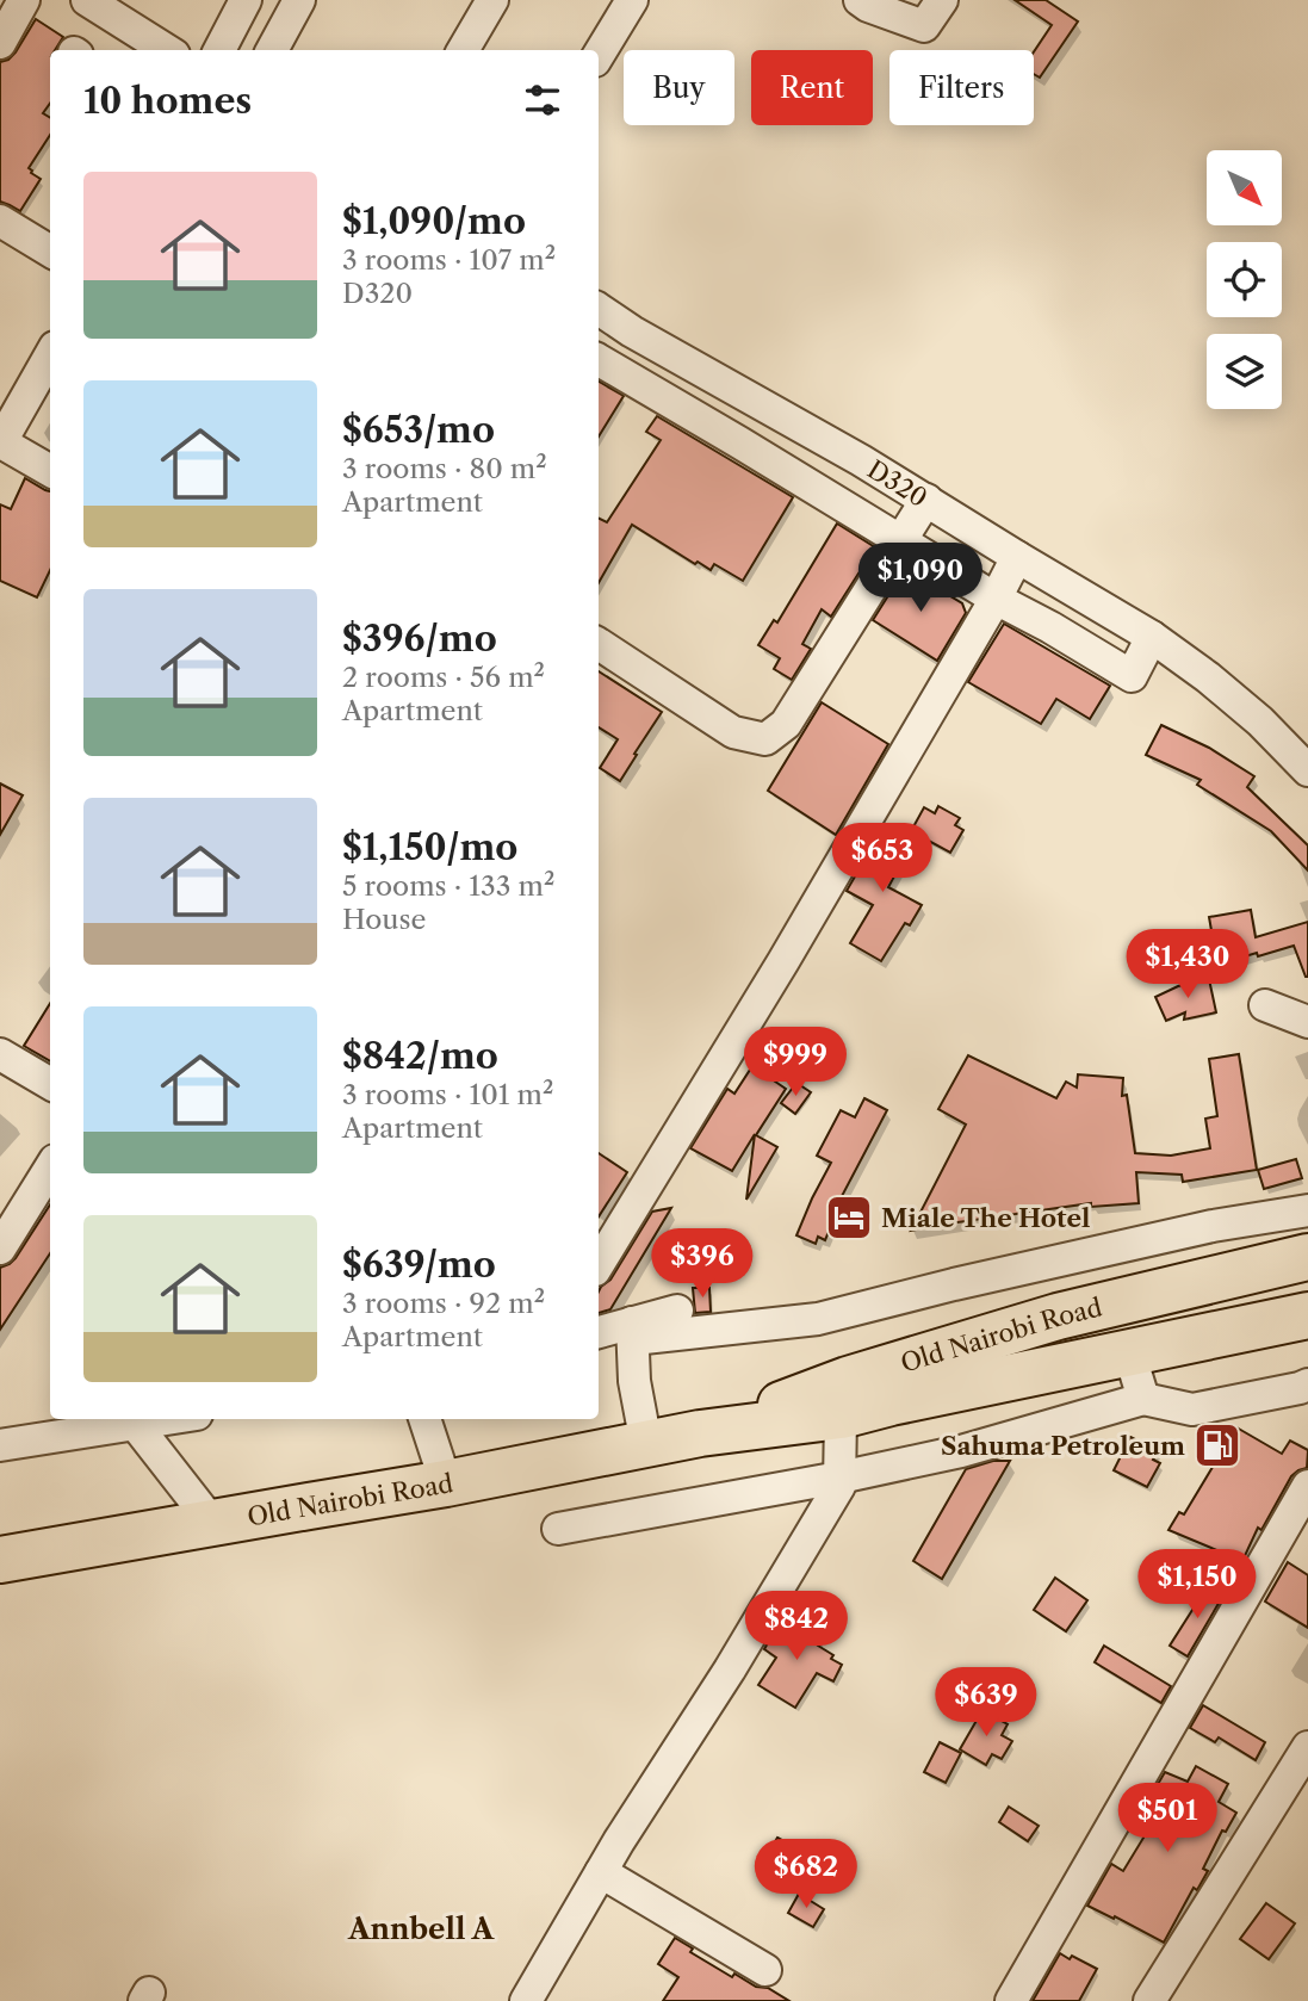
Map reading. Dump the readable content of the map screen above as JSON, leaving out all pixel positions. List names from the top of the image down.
{
  "streets": {
    "highway": ["Old Nairobi Road"],
    "street": ["D320"]
  },
  "districts": ["Annbell A"],
  "places": {
    "hotel": ["Miale The Hotel"],
    "fuel station": ["Sahuma Petroleum"]
  },
  "north": "bottom right",
  "page": {
    "chip": ["Buy", "Rent", "Filters"],
    "heading": "10 homes",
    "list": [
      {
        "name": "$1,090/mo",
        "note": "3 rooms · 107 m² · D320"
      },
      {
        "name": "$653/mo",
        "note": "3 rooms · 80 m² · Apartment"
      },
      {
        "name": "$396/mo",
        "note": "2 rooms · 56 m² · Apartment"
      },
      {
        "name": "$1,150/mo",
        "note": "5 rooms · 133 m² · House"
      },
      {
        "name": "$842/mo",
        "note": "3 rooms · 101 m² · Apartment"
      },
      {
        "name": "$639/mo",
        "note": "3 rooms · 92 m² · Apartment"
      }
    ],
    "price": [
      "$1,090",
      "$653",
      "$1,430",
      "$999",
      "$396",
      "$1,150",
      "$842",
      "$639",
      "$501",
      "$682"
    ]
  }
}
